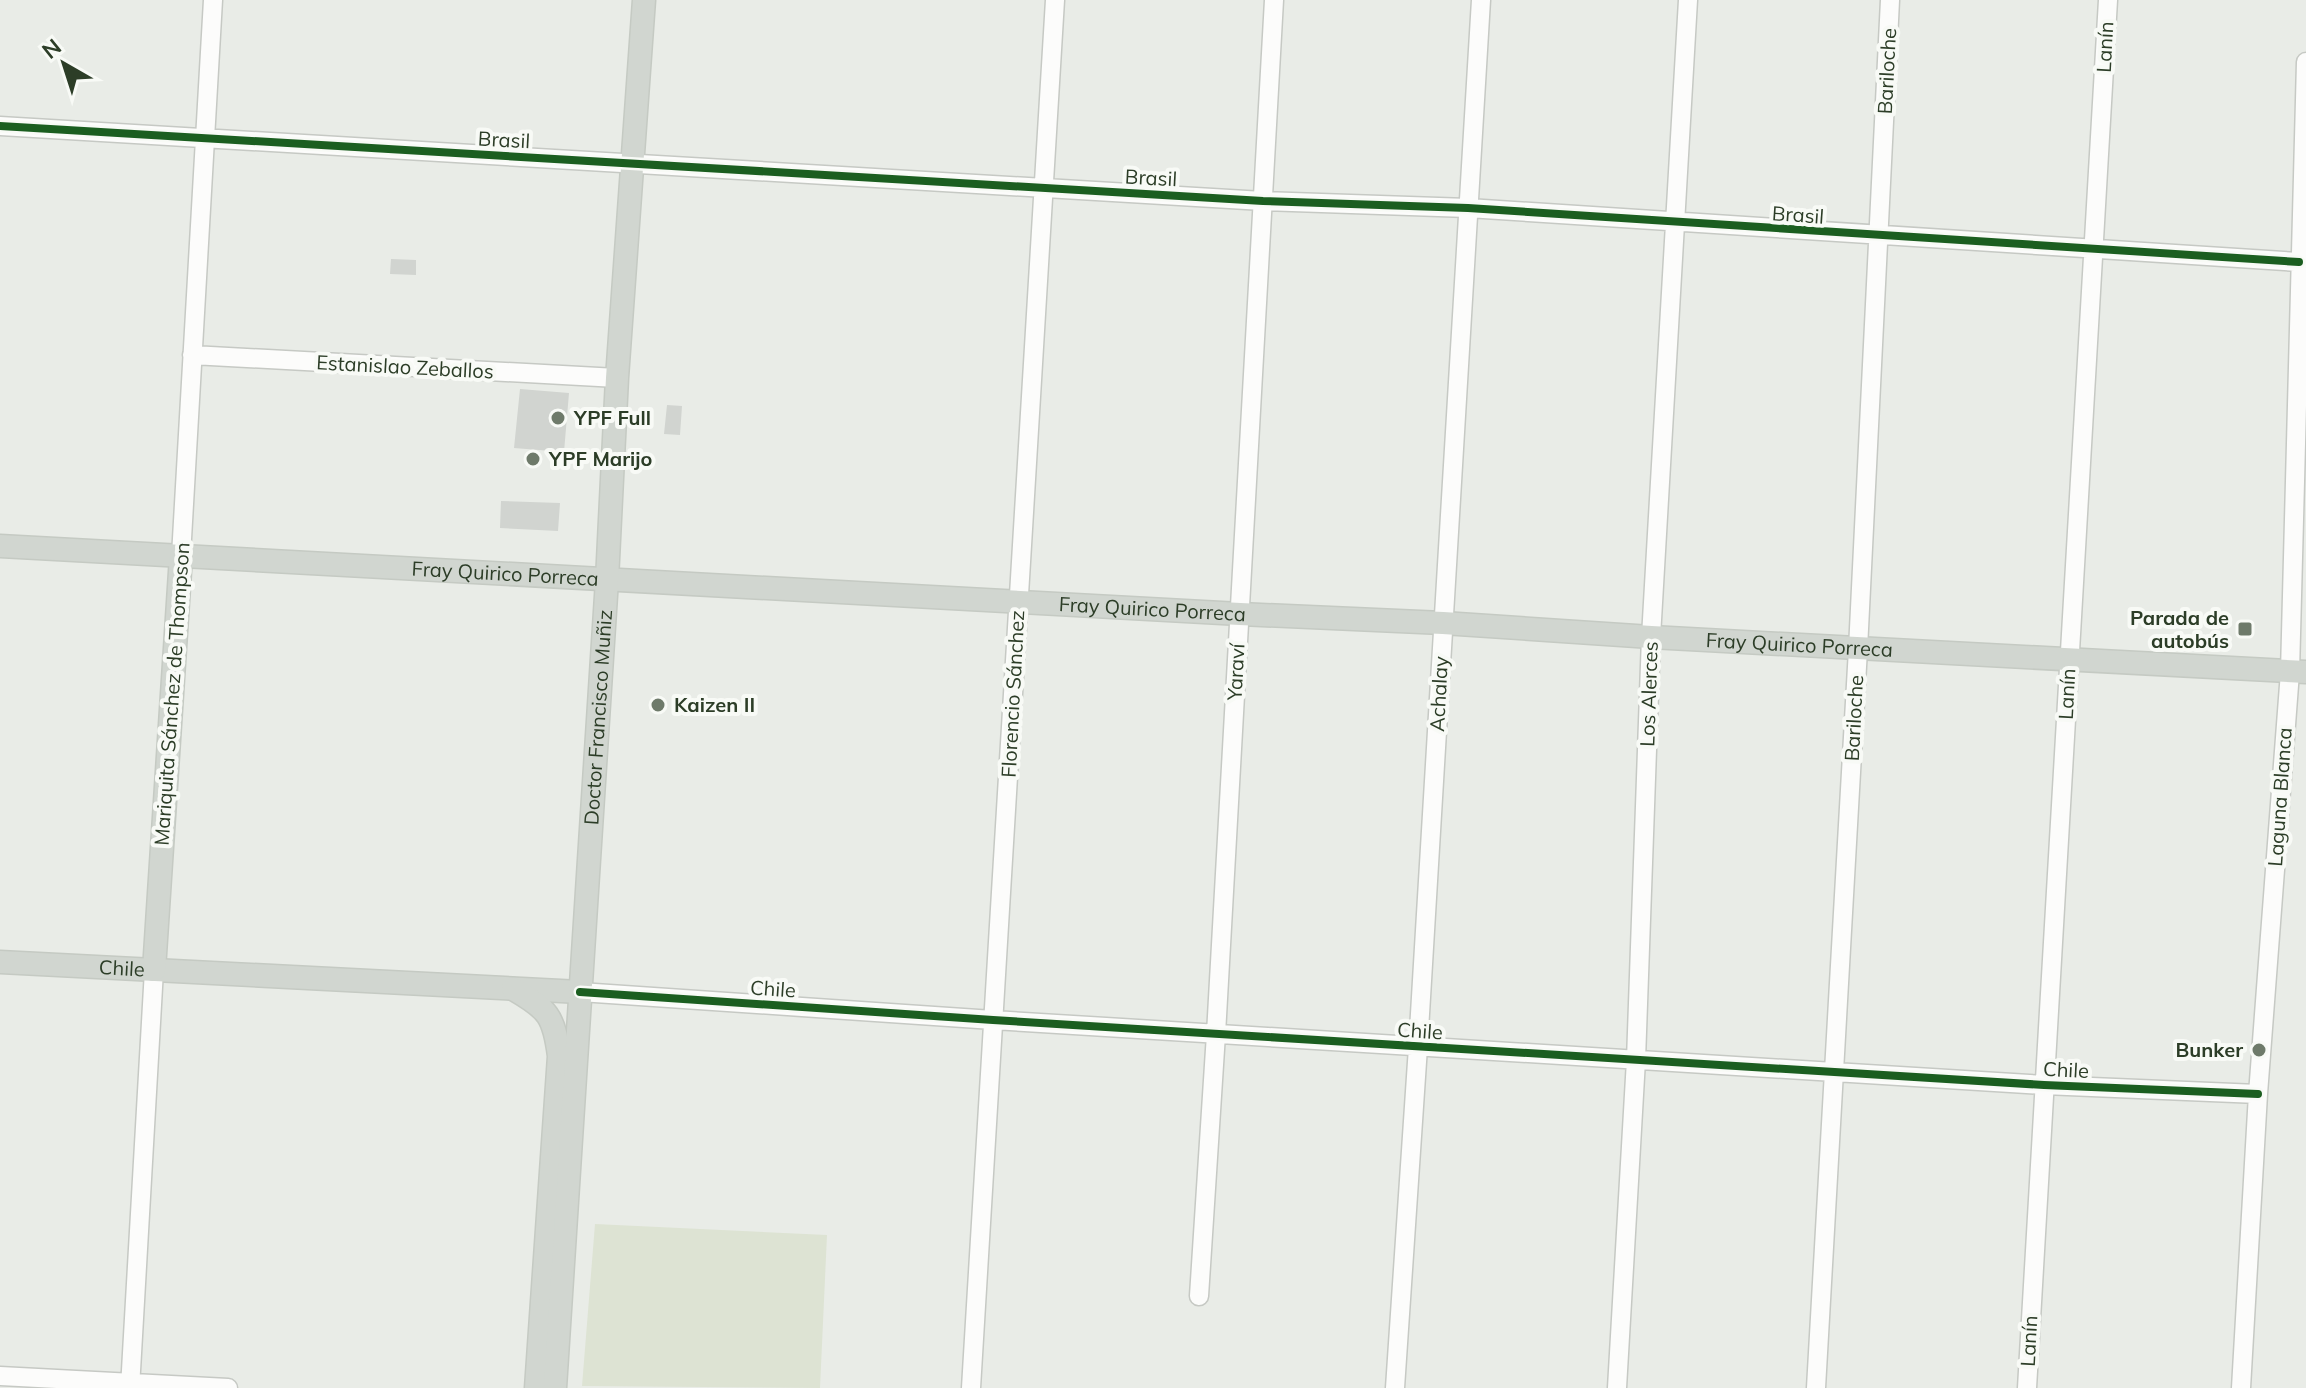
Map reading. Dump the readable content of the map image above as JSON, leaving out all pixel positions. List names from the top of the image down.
{
  "streets": {
    "main road": [
      "Fray Quirico Porreca",
      "Mariquita Sánchez de Thompson",
      "Doctor Francisco Muñiz",
      "Chile"
    ],
    "street": [
      "Lanín",
      "Bariloche",
      "Brasil",
      "Estanislao Zeballos",
      "Yaraví",
      "Florencio Sánchez",
      "Achalay",
      "Los Alerces",
      "Laguna Blanca"
    ]
  },
  "crossings": [
    ["Lanín", "Brasil"],
    ["Lanín", "Fray Quirico Porreca"],
    ["Lanín", "Chile"],
    ["Bariloche", "Brasil"],
    ["Bariloche", "Fray Quirico Porreca"],
    ["Bariloche", "Chile"],
    ["Brasil", "Yaraví"],
    ["Brasil", "Mariquita Sánchez de Thompson"],
    ["Brasil", "Florencio Sánchez"],
    ["Brasil", "Achalay"],
    ["Brasil", "Los Alerces"],
    ["Brasil", "Doctor Francisco Muñiz"],
    ["Brasil", "Laguna Blanca"],
    ["Estanislao Zeballos", "Mariquita Sánchez de Thompson"],
    ["Estanislao Zeballos", "Doctor Francisco Muñiz"],
    ["Fray Quirico Porreca", "Yaraví"],
    ["Fray Quirico Porreca", "Mariquita Sánchez de Thompson"],
    ["Fray Quirico Porreca", "Florencio Sánchez"],
    ["Fray Quirico Porreca", "Achalay"],
    ["Fray Quirico Porreca", "Los Alerces"],
    ["Fray Quirico Porreca", "Doctor Francisco Muñiz"],
    ["Fray Quirico Porreca", "Laguna Blanca"],
    ["Yaraví", "Chile"],
    ["Mariquita Sánchez de Thompson", "Chile"],
    ["Florencio Sánchez", "Chile"],
    ["Achalay", "Chile"],
    ["Los Alerces", "Chile"],
    ["Doctor Francisco Muñiz", "Chile"],
    ["Laguna Blanca", "Chile"]
  ],
  "places": {
    "other": [
      "YPF Full",
      "YPF Marijo",
      "Kaizen II",
      "Bunker"
    ],
    "transit": ["Parada de autobús"]
  },
  "north": "top left"
}
